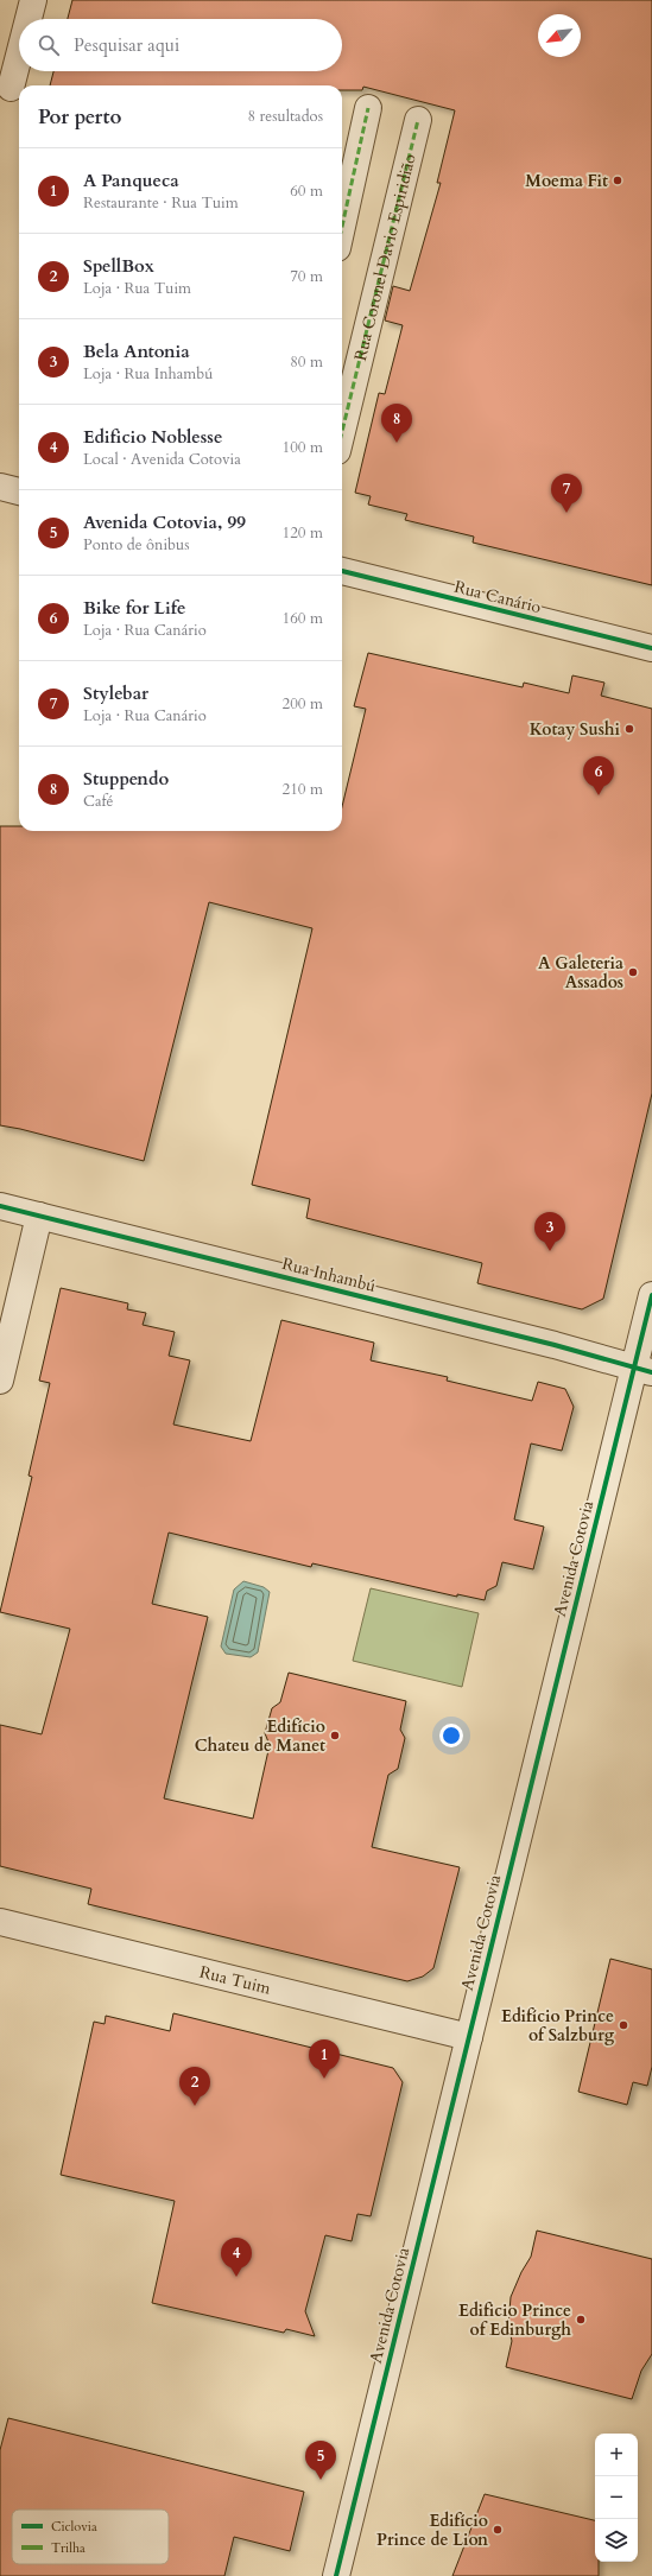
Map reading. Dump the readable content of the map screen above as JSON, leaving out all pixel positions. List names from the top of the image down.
{
  "streets": {
    "street": [
      "Rua Coronel Davio Espiridião",
      "Rua Canário",
      "Rua Inhambú",
      "Avenida Cotovia",
      "Rua Tuim"
    ]
  },
  "crossings": [
    ["Rua Inhambú", "Avenida Cotovia"],
    ["Avenida Cotovia", "Rua Tuim"]
  ],
  "places": [
    "Moema Fit",
    "Kotay Sushi",
    "A Galeteria Assados",
    "Edifício Chateu de Manet",
    "Edifício Prince of Salzburg",
    "Edificio Prince of Edinburgh",
    "Edifício Prince de Lion"
  ],
  "legend": ["Ciclovia", "Trilha"],
  "north": "bottom left",
  "page": {
    "search": "Pesquisar aqui",
    "heading": ["Por perto", "8 resultados"],
    "list": [
      {
        "mark": "1",
        "name": "A Panqueca",
        "note": "Restaurante · Rua Tuim",
        "value": "60 m"
      },
      {
        "mark": "2",
        "name": "SpellBox",
        "note": "Loja · Rua Tuim",
        "value": "70 m"
      },
      {
        "mark": "3",
        "name": "Bela Antonia",
        "note": "Loja · Rua Inhambú",
        "value": "80 m"
      },
      {
        "mark": "4",
        "name": "Edificio Noblesse",
        "note": "Local · Avenida Cotovia",
        "value": "100 m"
      },
      {
        "mark": "5",
        "name": "Avenida Cotovia, 99",
        "note": "Ponto de ônibus",
        "value": "120 m"
      },
      {
        "mark": "6",
        "name": "Bike for Life",
        "note": "Loja · Rua Canário",
        "value": "160 m"
      },
      {
        "mark": "7",
        "name": "Stylebar",
        "note": "Loja · Rua Canário",
        "value": "200 m"
      },
      {
        "mark": "8",
        "name": "Stuppendo",
        "note": "Café",
        "value": "210 m"
      }
    ],
    "pins": [
      "8",
      "7",
      "6",
      "3",
      "1",
      "2",
      "4",
      "5"
    ],
    "map_buttons": ["+", "−"]
  }
}
